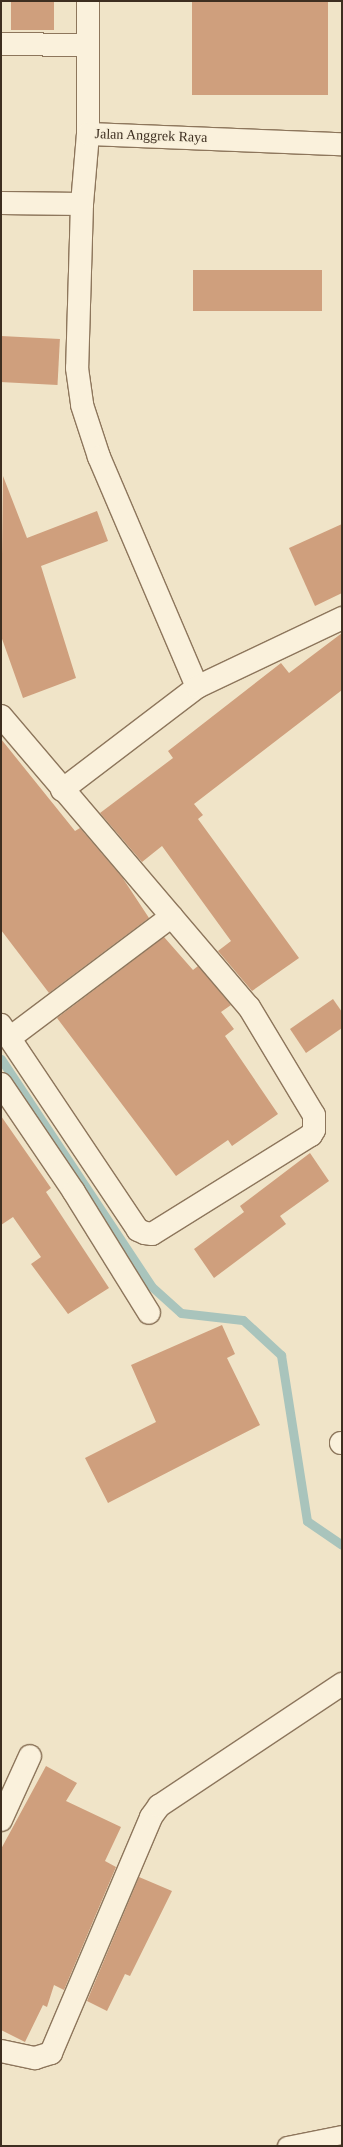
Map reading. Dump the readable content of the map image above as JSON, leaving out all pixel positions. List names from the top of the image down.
{
  "streets": {
    "street": ["Jalan Anggrek Raya"]
  }
}
